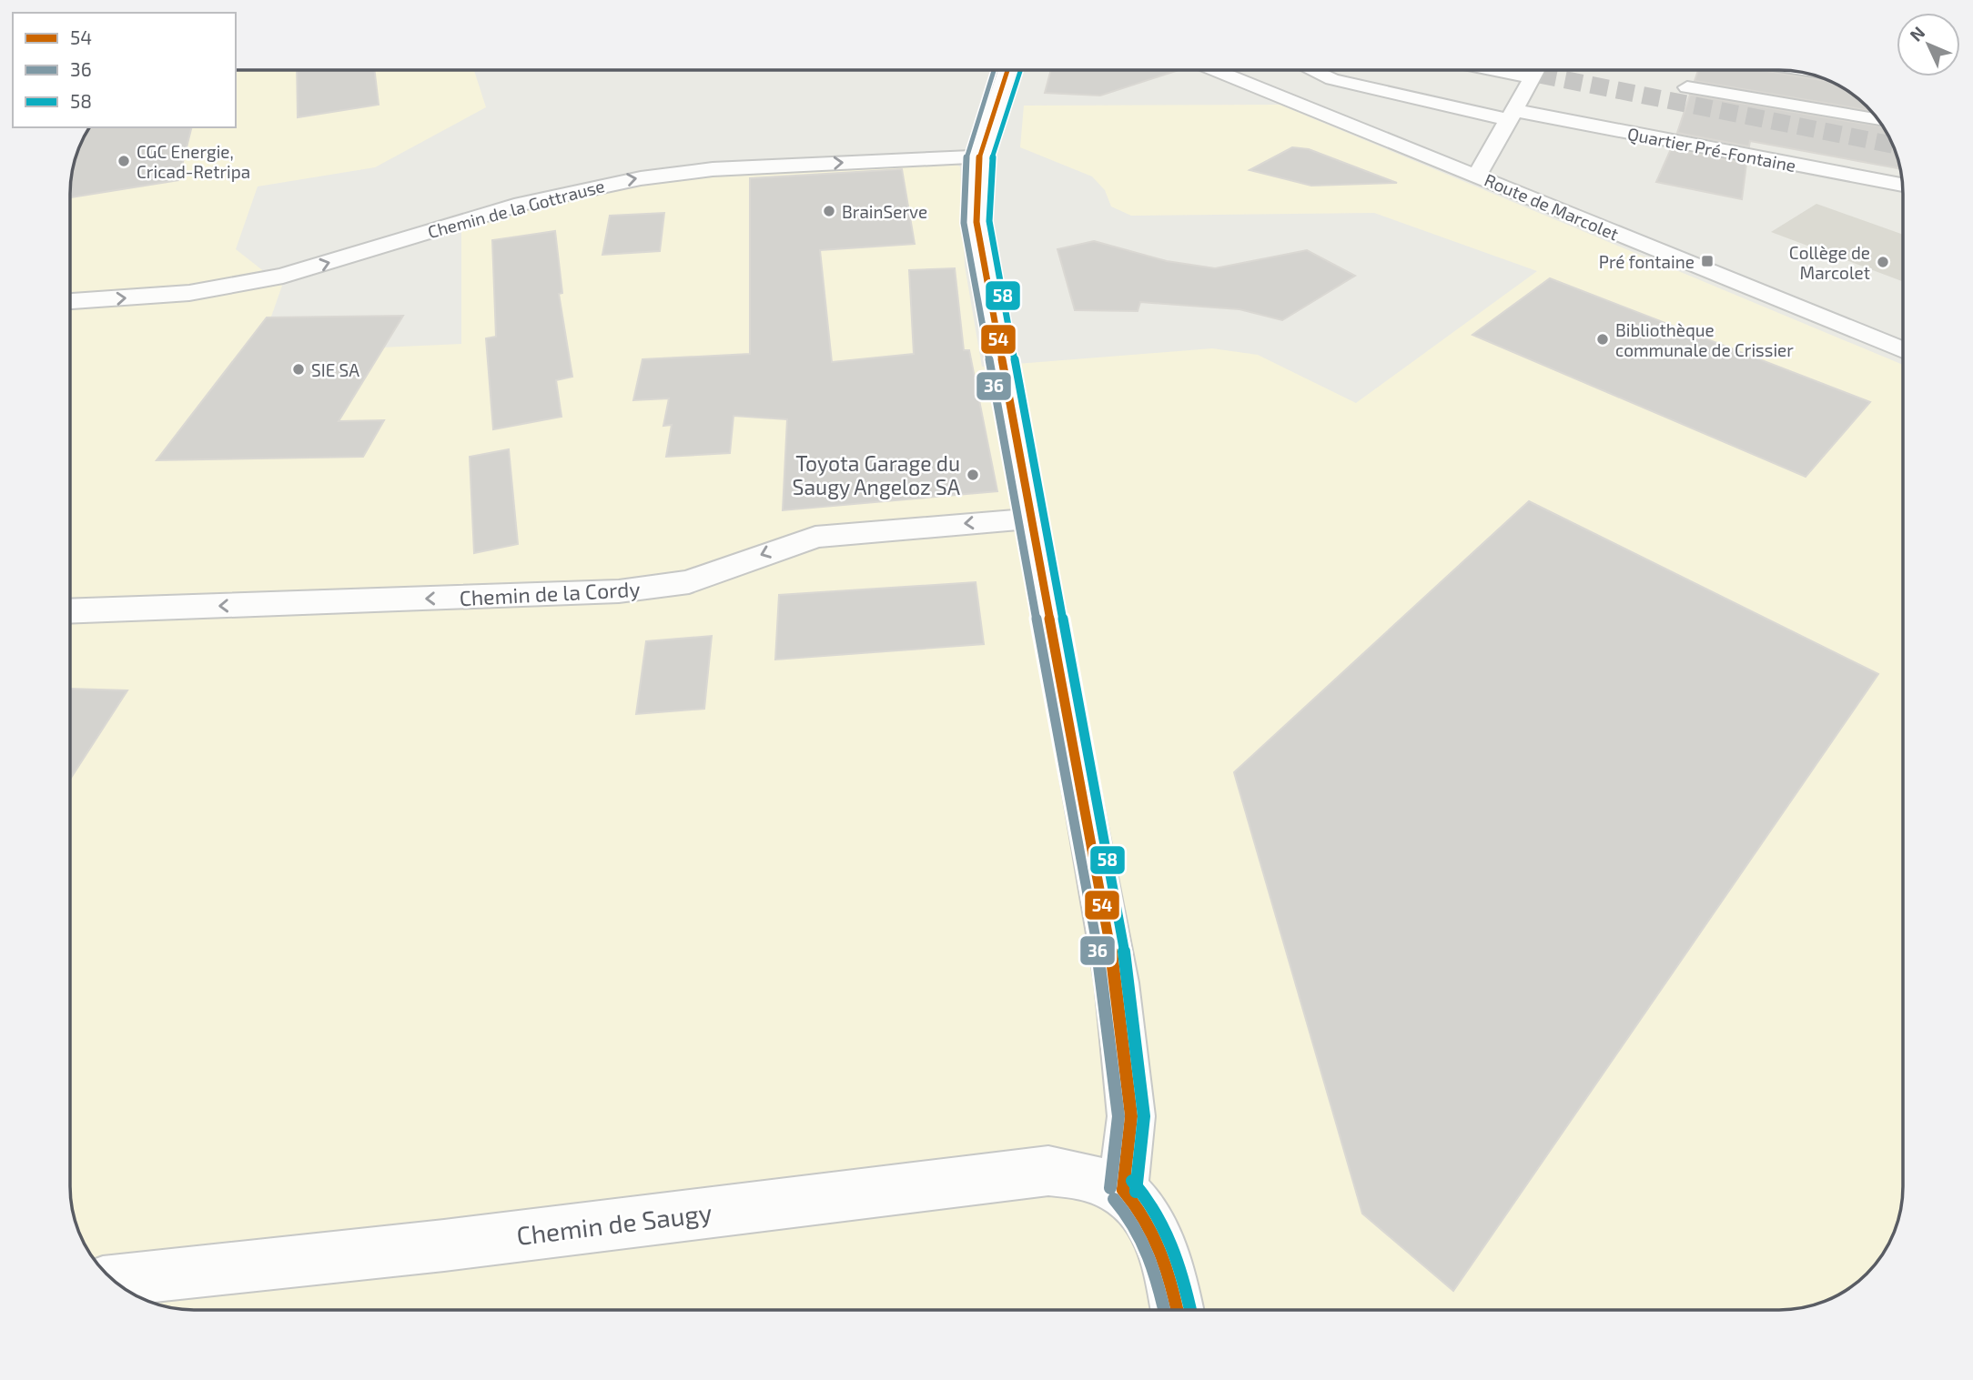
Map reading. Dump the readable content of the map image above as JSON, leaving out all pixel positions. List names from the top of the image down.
{
  "streets": {
    "street": [
      "Quartier Pré-Fontaine",
      "Route de Marcolet",
      "Chemin de la Gottrause",
      "Chemin de la Cordy",
      "Chemin de Saugy"
    ]
  },
  "one_way": ["Chemin de la Gottrause", "Chemin de la Cordy"],
  "places": {
    "other": [
      "CGC Energie, Cricad-Retripa",
      "BrainServe",
      "Collège de Marcolet",
      "Bibliothèque communale de Crissier",
      "SIE SA",
      "Toyota Garage du Saugy Angeloz SA"
    ],
    "transit": ["Pré fontaine"]
  },
  "lines": ["transit line 54", "transit line 36", "transit line 58"],
  "legend": ["54", "36", "58"],
  "north": "top left"
}
